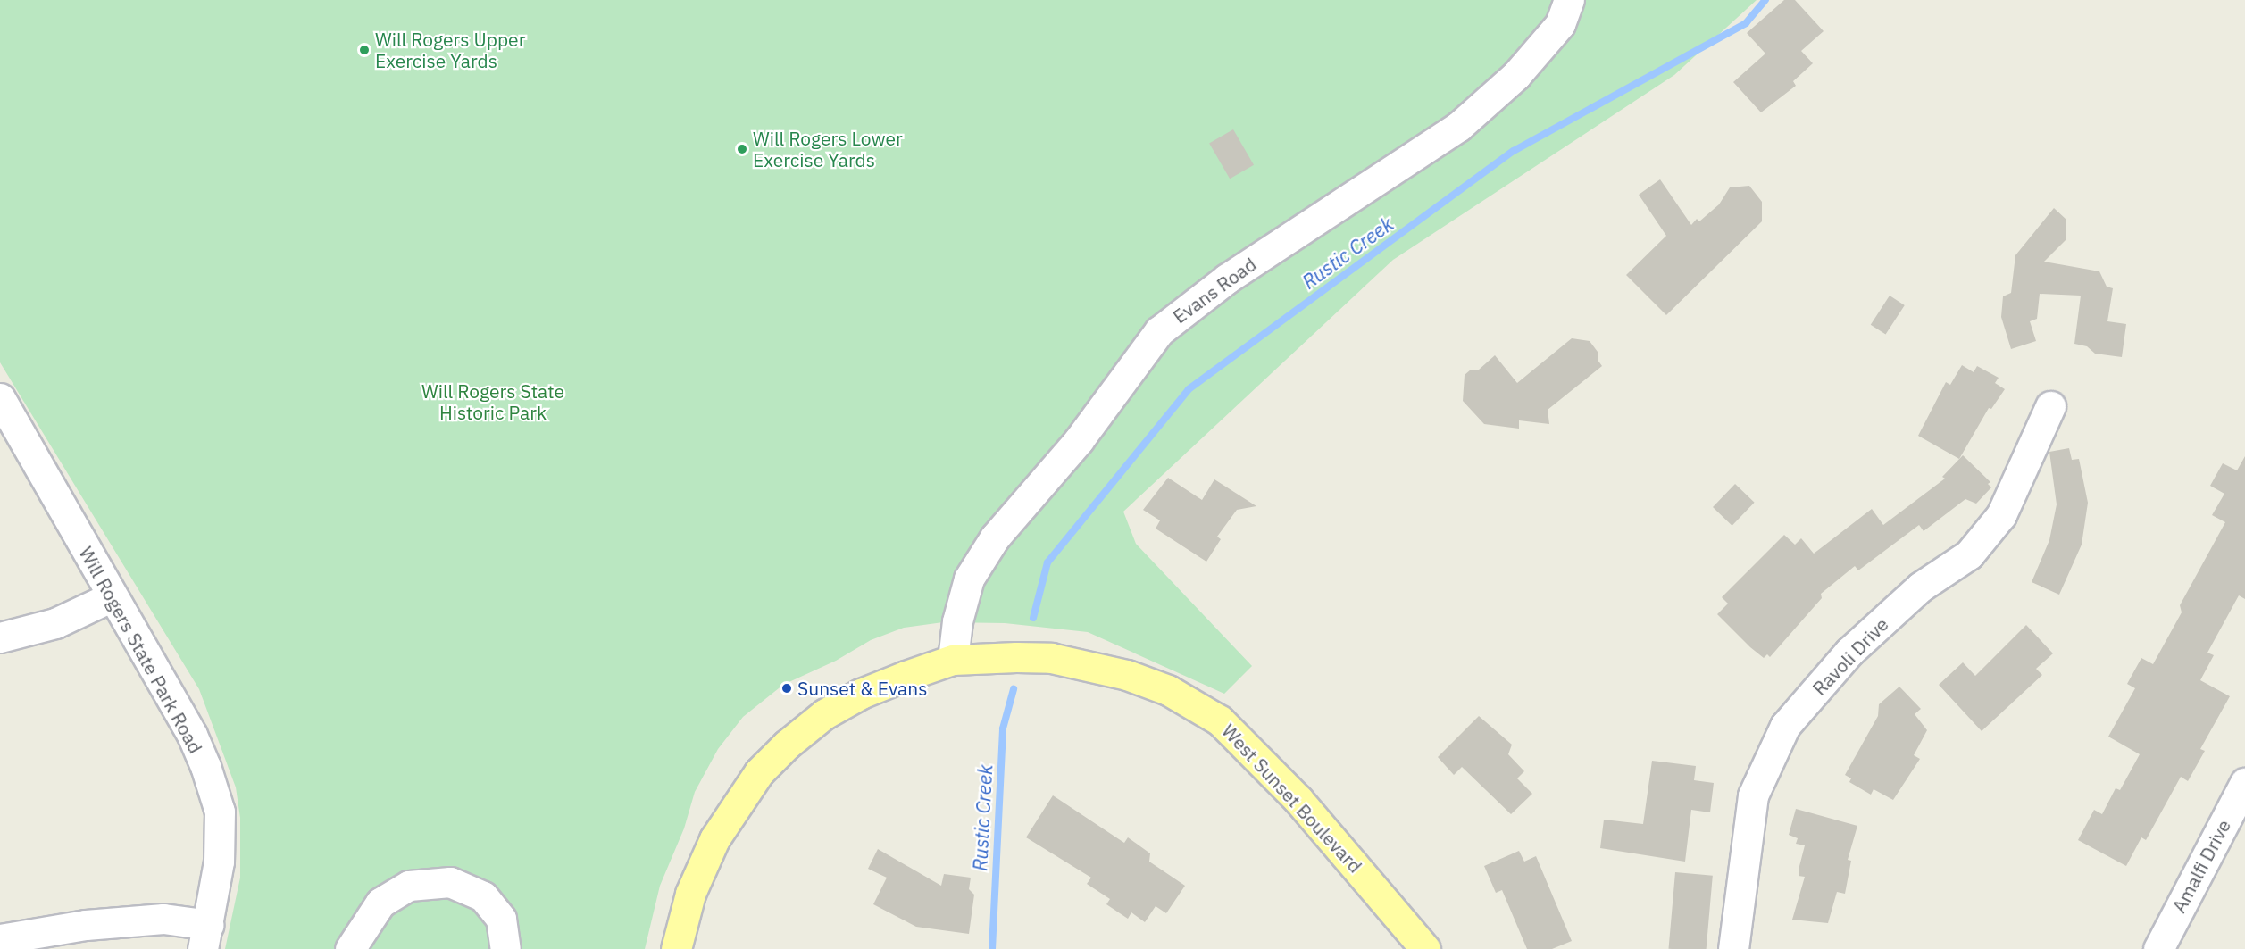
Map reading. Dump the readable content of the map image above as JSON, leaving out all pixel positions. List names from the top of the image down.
{
  "streets": {
    "main road": ["West Sunset Boulevard"],
    "street": [
      "Evans Road",
      "Will Rogers State Park Road",
      "Ravoli Drive",
      "Amalfi Drive"
    ]
  },
  "crossings": [
    ["Evans Road", "West Sunset Boulevard"]
  ],
  "water": ["Rustic Creek"],
  "parks": ["Will Rogers State Historic Park"],
  "places": ["Will Rogers Upper Exercise Yards", "Will Rogers Lower Exercise Yards", "Sunset & Evans"]
}
